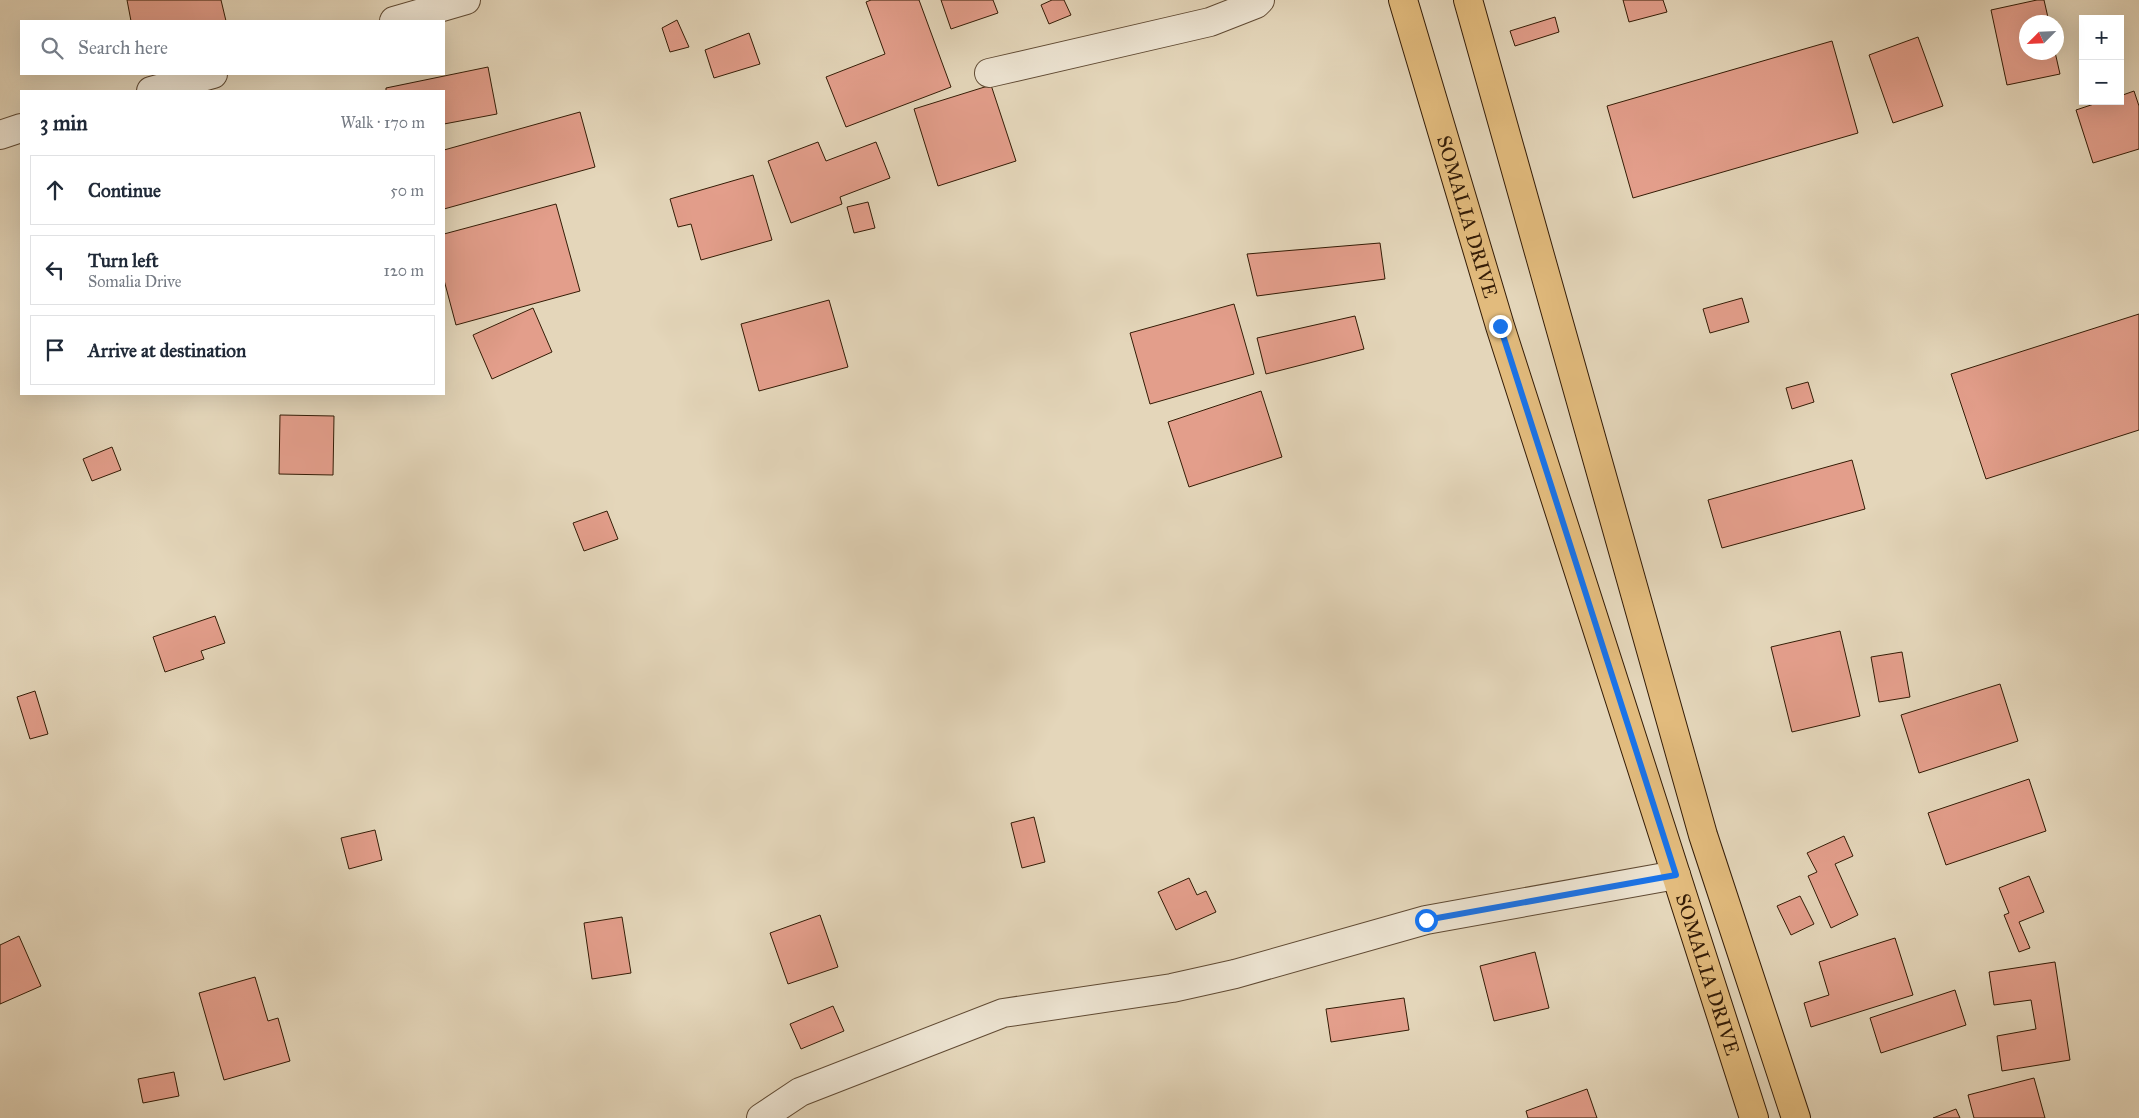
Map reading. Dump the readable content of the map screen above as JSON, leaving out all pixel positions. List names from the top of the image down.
{
  "streets": {
    "main road": ["SOMALIA DRIVE"]
  },
  "north": "bottom left",
  "page": {
    "map_buttons": ["+", "−"],
    "search": "Search here",
    "heading": ["3 min", "Walk · 170 m"],
    "list": [
      ["Continue", "50 m"],
      ["Turn left", "Somalia Drive", "120 m"],
      "Arrive at destination"
    ]
  }
}
